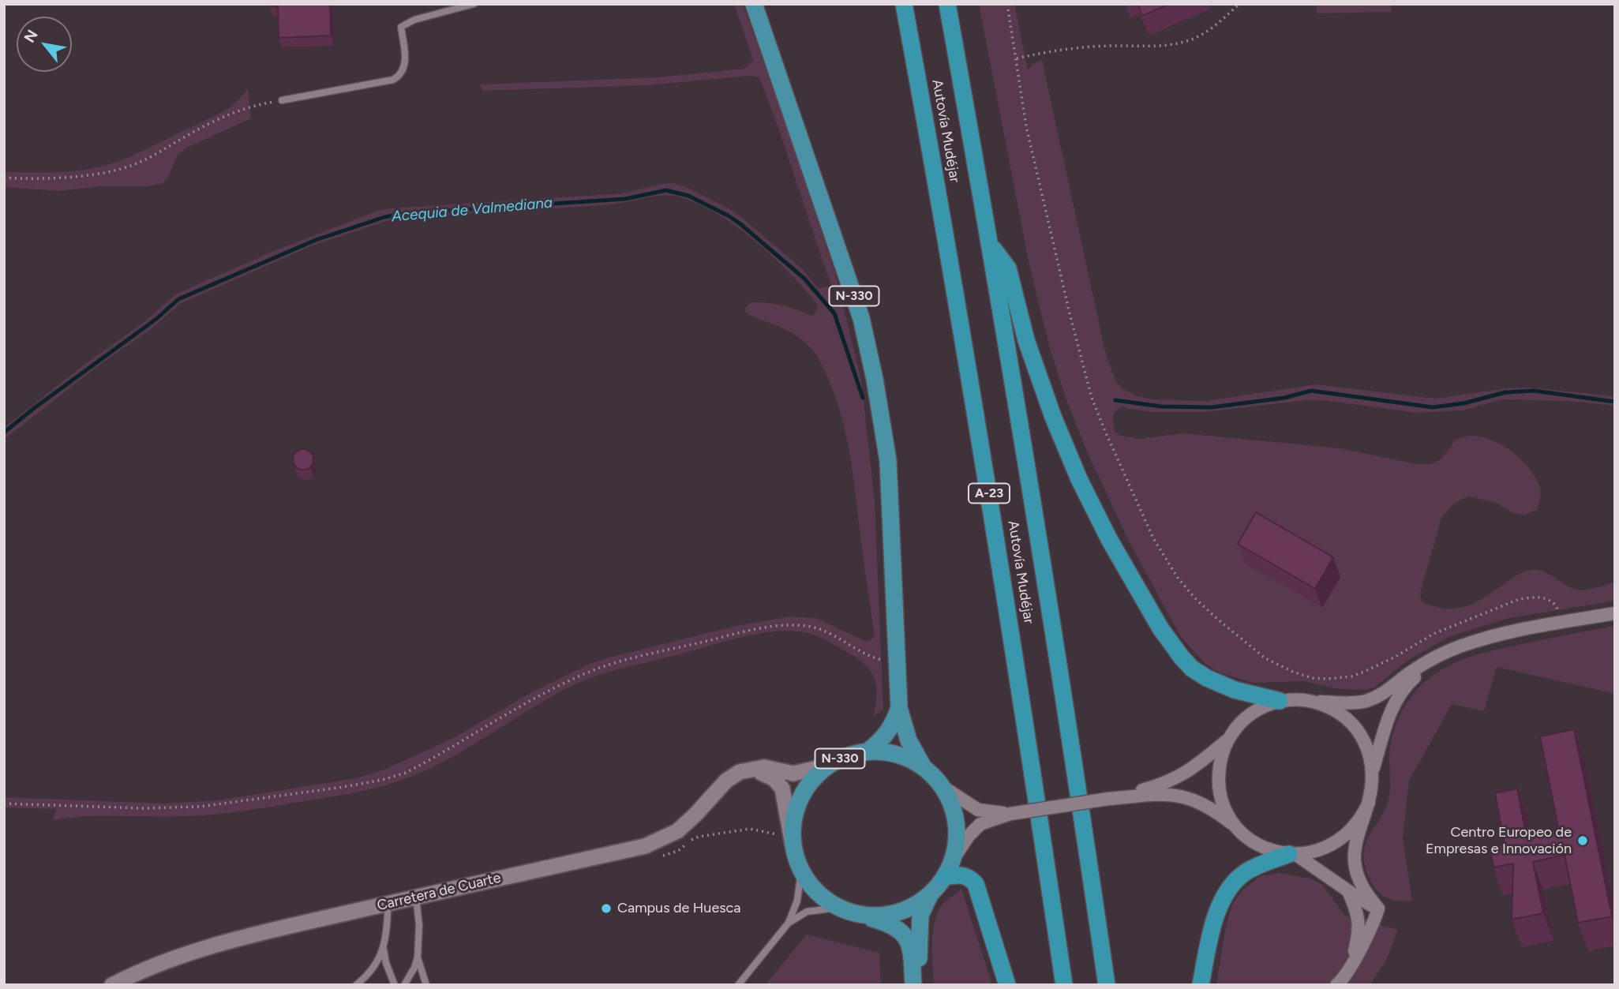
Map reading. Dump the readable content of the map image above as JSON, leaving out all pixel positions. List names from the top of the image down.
{
  "streets": {
    "highway": ["Autovía Mudéjar", "N-330", "A-23"],
    "street": ["Carretera de Cuarte"]
  },
  "water": ["Acequia de Valmediana"],
  "places": ["Centro Europeo de Empresas e Innovación", "Campus de Huesca"],
  "north": "top left"
}
